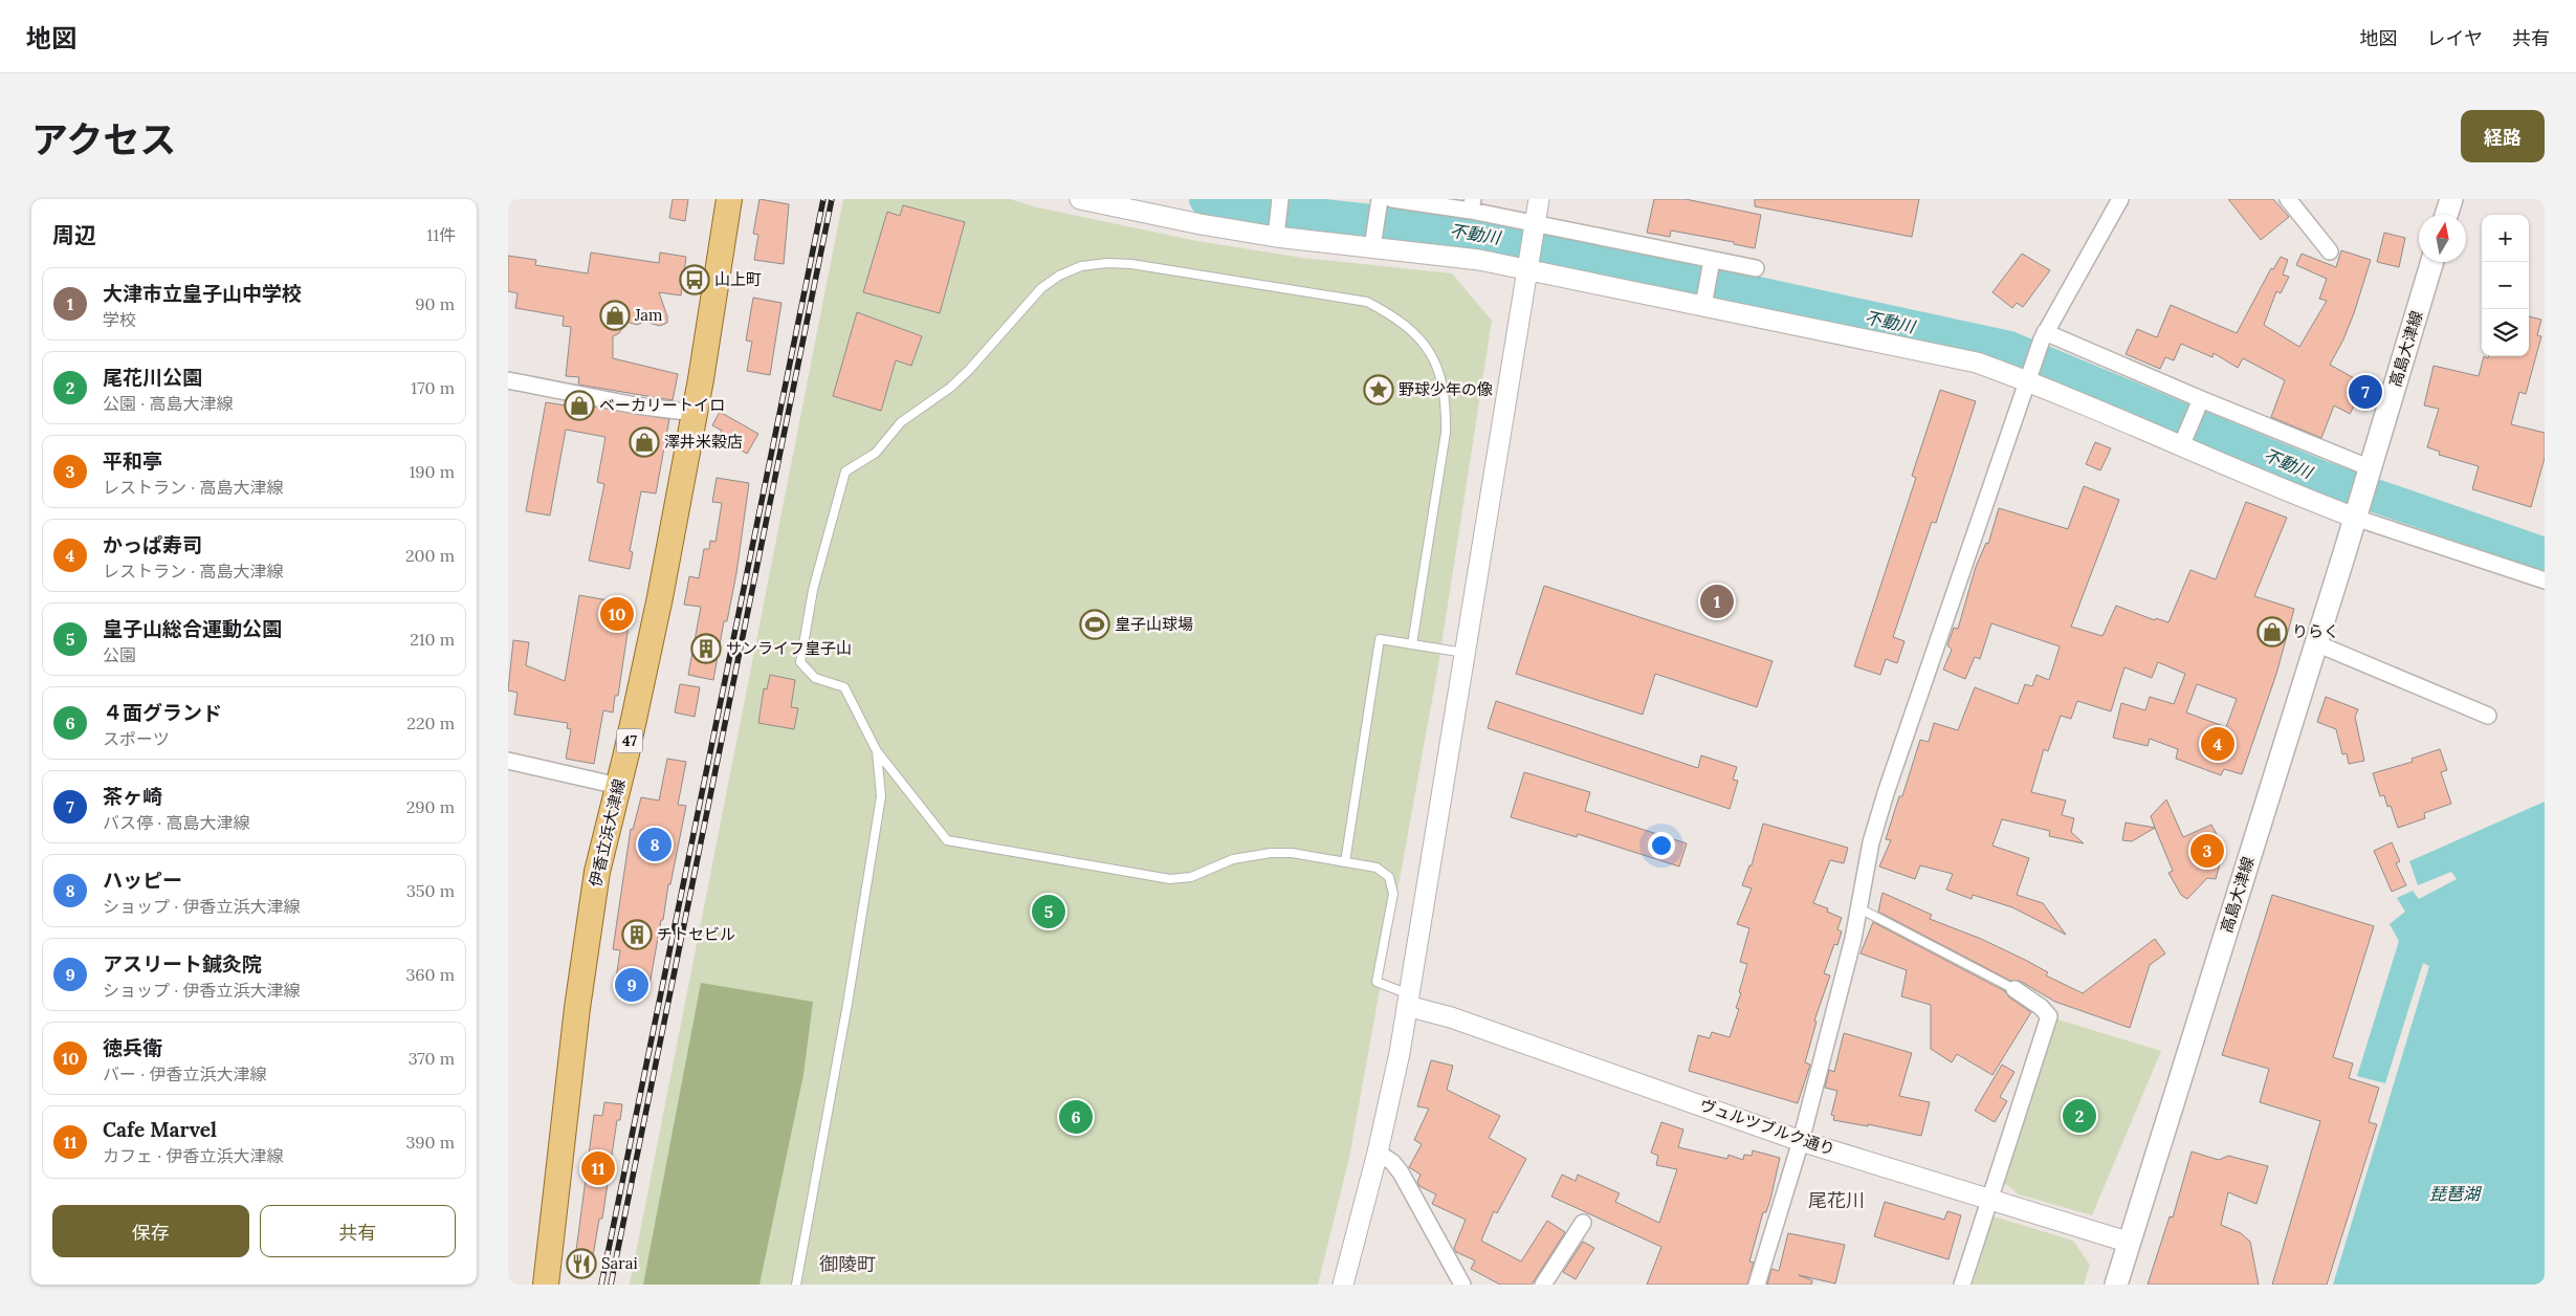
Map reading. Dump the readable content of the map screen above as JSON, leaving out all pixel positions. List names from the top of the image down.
{
  "streets": {
    "main road": ["高島大津線", "47", "伊香立浜大津線"],
    "street": ["ヴュルツブルク通り"]
  },
  "crossings": [
    ["高島大津線", "ヴュルツブルク通り"]
  ],
  "districts": ["尾花川", "御陵町"],
  "water": ["不動川", "琵琶湖"],
  "places": {
    "bus stop": ["山上町"],
    "shop": [
      "Jam",
      "ベーカリートイロ",
      "澤井米穀店",
      "りらく"
    ],
    "place": ["野球少年の像"],
    "sports": ["皇子山球場"],
    "building": ["サンライフ皇子山", "チトセビル"],
    "restaurant": ["Sarai"]
  },
  "north": "top",
  "page": {
    "header": "地図",
    "nav": ["地図", "レイヤ", "共有"],
    "title": "アクセス",
    "buttons": [
      "経路",
      ["保存", "共有"]
    ],
    "heading": ["周辺", "11件"],
    "map_buttons": ["+", "−"],
    "list": [
      {
        "mark": "1",
        "name": "大津市立皇子山中学校",
        "note": "学校",
        "value": "90 m"
      },
      {
        "mark": "2",
        "name": "尾花川公園",
        "note": "公園 · 高島大津線",
        "value": "170 m"
      },
      {
        "mark": "3",
        "name": "平和亭",
        "note": "レストラン · 高島大津線",
        "value": "190 m"
      },
      {
        "mark": "4",
        "name": "かっぱ寿司",
        "note": "レストラン · 高島大津線",
        "value": "200 m"
      },
      {
        "mark": "5",
        "name": "皇子山総合運動公園",
        "note": "公園",
        "value": "210 m"
      },
      {
        "mark": "6",
        "name": "４面グランド",
        "note": "スポーツ",
        "value": "220 m"
      },
      {
        "mark": "7",
        "name": "茶ヶ崎",
        "note": "バス停 · 高島大津線",
        "value": "290 m"
      },
      {
        "mark": "8",
        "name": "ハッピー",
        "note": "ショップ · 伊香立浜大津線",
        "value": "350 m"
      },
      {
        "mark": "9",
        "name": "アスリート鍼灸院",
        "note": "ショップ · 伊香立浜大津線",
        "value": "360 m"
      },
      {
        "mark": "10",
        "name": "徳兵衛",
        "note": "バー · 伊香立浜大津線",
        "value": "370 m"
      },
      {
        "mark": "11",
        "name": "Cafe Marvel",
        "note": "カフェ · 伊香立浜大津線",
        "value": "390 m"
      }
    ],
    "pins": [
      "7",
      "1",
      "10",
      "4",
      "8",
      "3",
      "5",
      "9",
      "2",
      "6",
      "11"
    ]
  }
}
